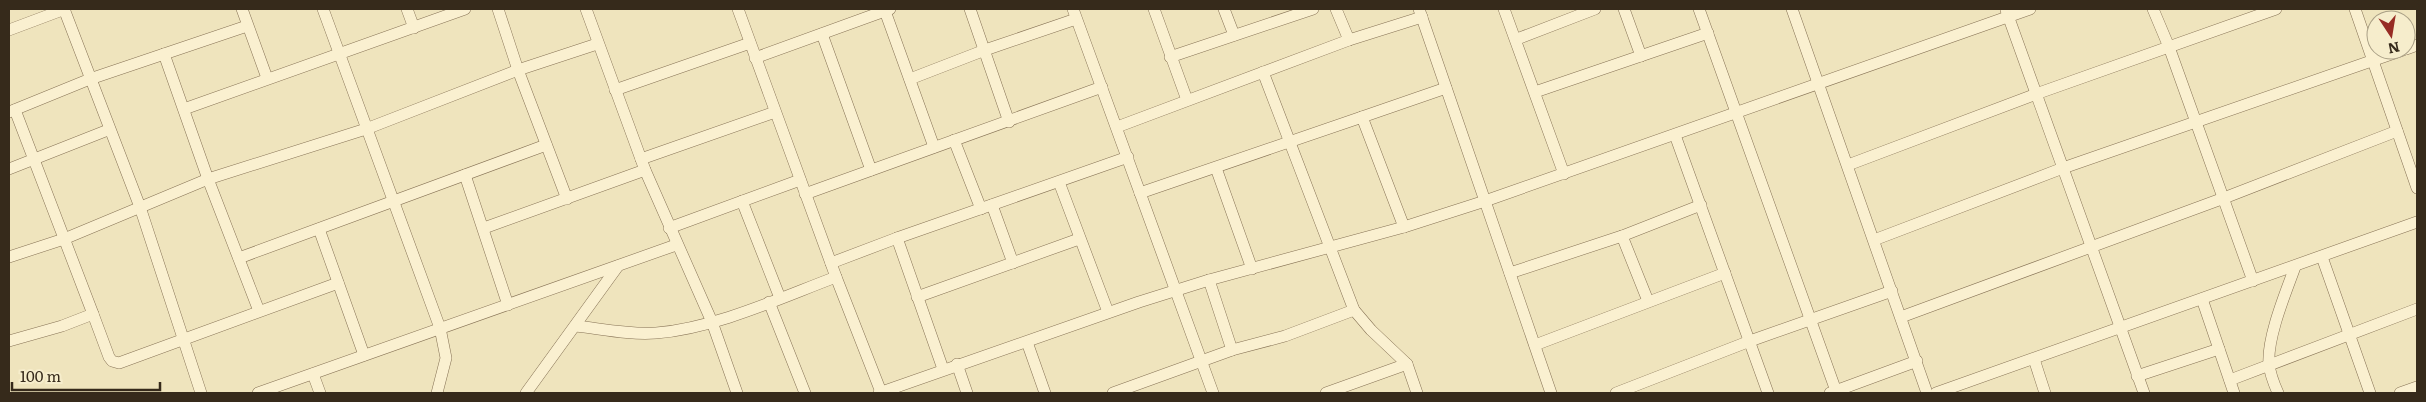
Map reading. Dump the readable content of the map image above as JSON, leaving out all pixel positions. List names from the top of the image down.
{
  "scale_bar": "100 m",
  "north": "bottom"
}
